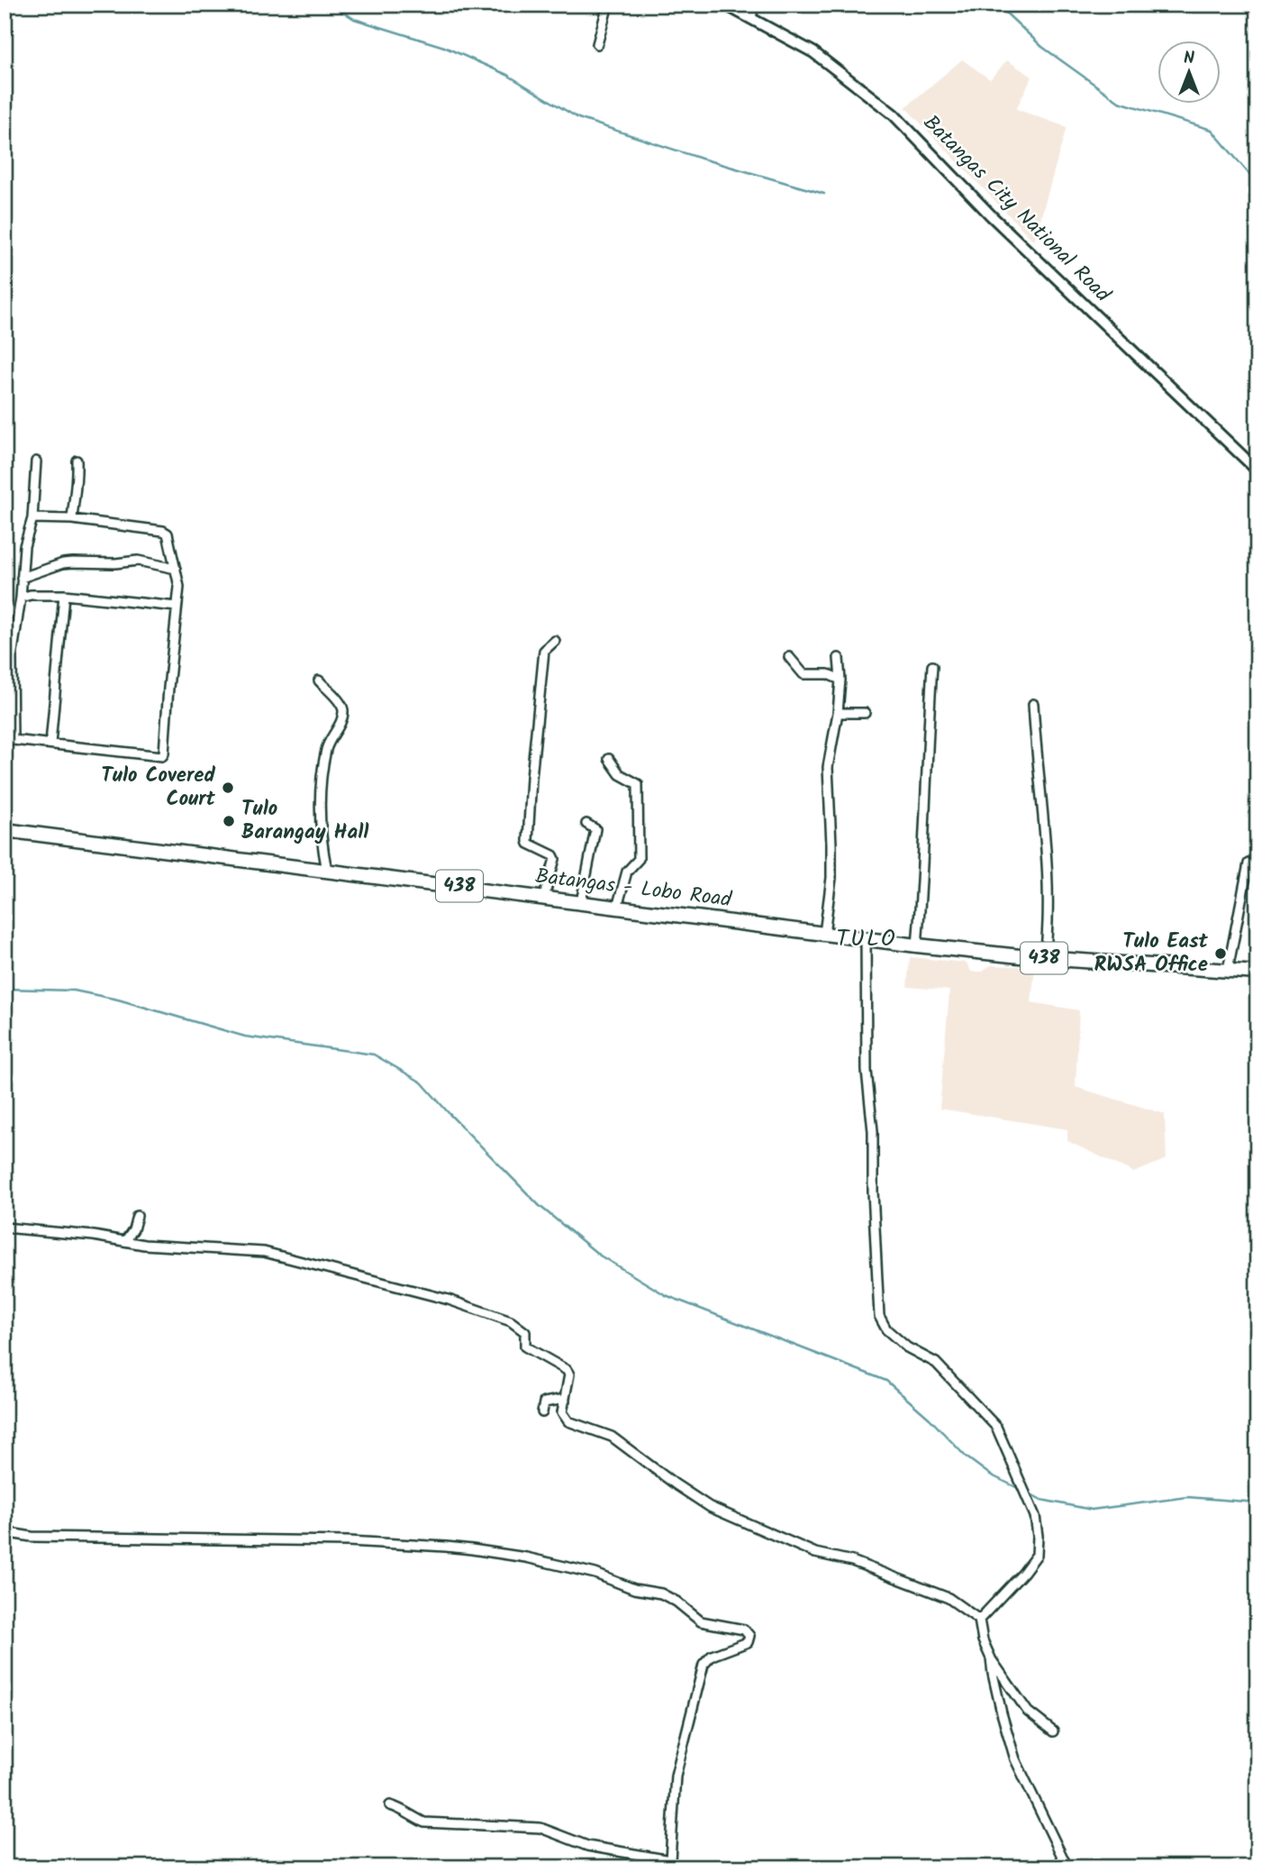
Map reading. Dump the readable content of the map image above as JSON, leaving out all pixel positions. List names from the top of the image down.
{
  "streets": {
    "main road": ["438", "Batangas - Lobo Road"],
    "street": ["Batangas City National Road"]
  },
  "districts": ["TULO"],
  "places": ["Tulo Covered Court", "Tulo Barangay Hall", "Tulo East RWSA Office"],
  "north": "top"
}
